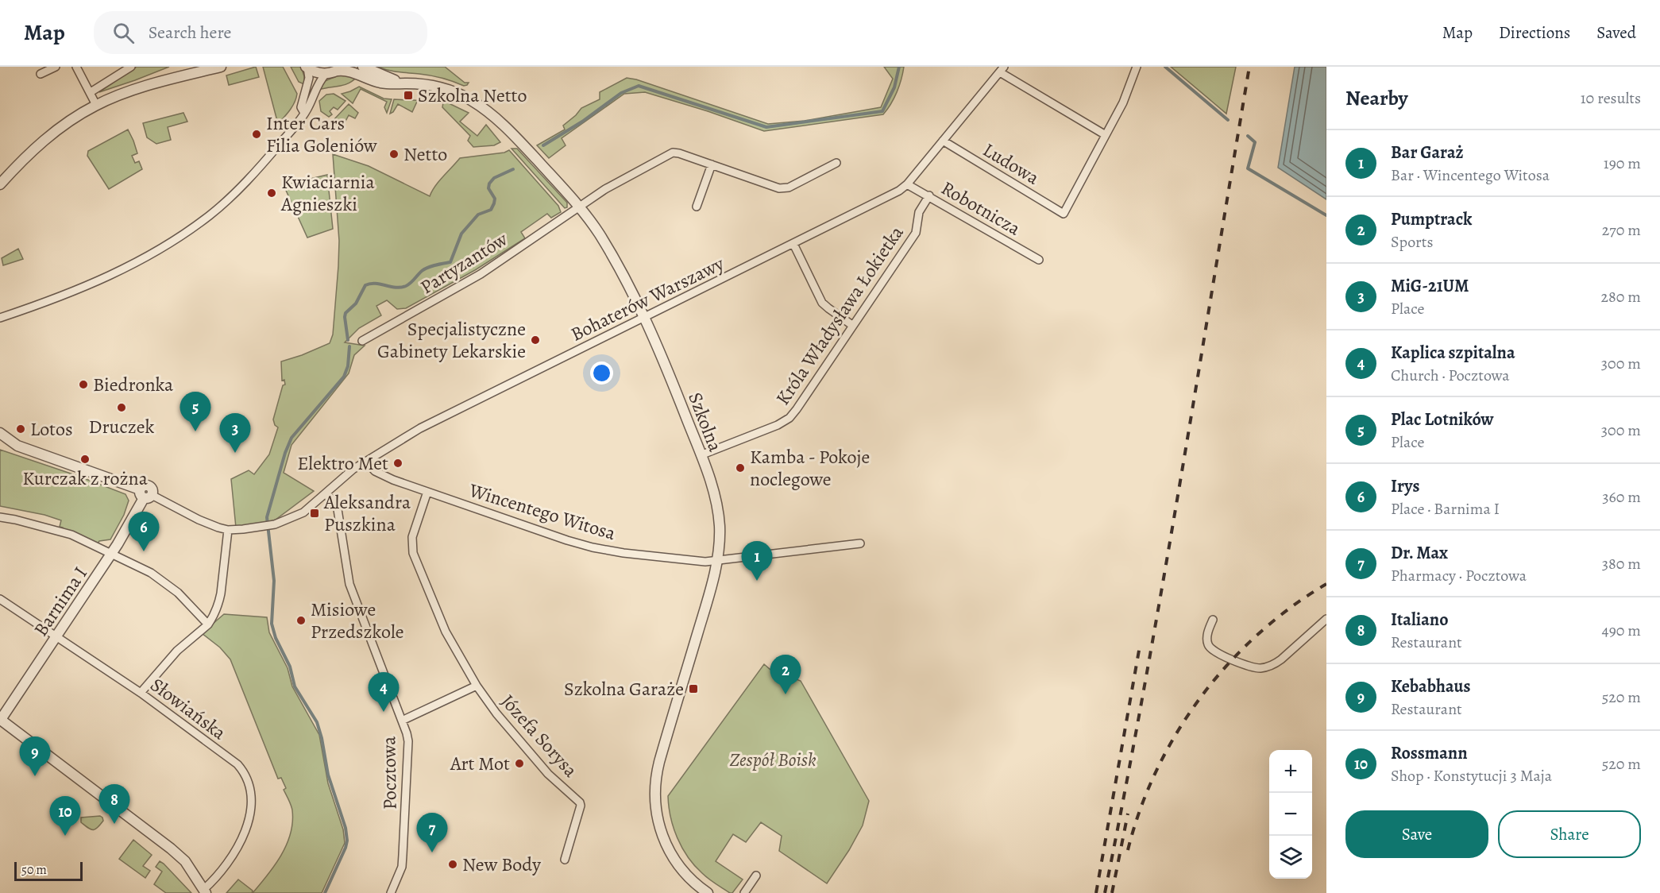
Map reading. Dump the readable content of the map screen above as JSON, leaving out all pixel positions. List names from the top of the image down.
{
  "streets": {
    "street": [
      "Ludowa",
      "Robotnicza",
      "Partyzantów",
      "Bohaterów Warszawy",
      "Króla Władysława Łokietka",
      "Szkolna",
      "Wincentego Witosa",
      "Barnima I",
      "Słowiańska",
      "Józefa Sorysa",
      "Pocztowa"
    ]
  },
  "crossings": [
    ["Ludowa", "Bohaterów Warszawy"],
    ["Robotnicza", "Bohaterów Warszawy"],
    ["Robotnicza", "Króla Władysława Łokietka"],
    ["Partyzantów", "Szkolna"],
    ["Bohaterów Warszawy", "Szkolna"],
    ["Bohaterów Warszawy", "Wincentego Witosa"],
    ["Bohaterów Warszawy", "Pocztowa"],
    ["Króla Władysława Łokietka", "Szkolna"],
    ["Szkolna", "Wincentego Witosa"],
    ["Wincentego Witosa", "Józefa Sorysa"],
    ["Barnima I", "Słowiańska"],
    ["Józefa Sorysa", "Pocztowa"]
  ],
  "parks": ["Zespół Boisk"],
  "places": {
    "transit": ["Szkolna Netto", "Aleksandra Puszkina", "Szkolna Garaże"],
    "other": [
      "Inter Cars Filia Goleniów",
      "Netto",
      "Kwiaciarnia Agnieszki",
      "Specjalistyczne Gabinety Lekarskie",
      "Biedronka",
      "Druczek",
      "Lotos",
      "Kurczak z rożna",
      "Elektro Met",
      "Kamba - Pokoje noclegowe",
      "Misiowe Przedszkole",
      "Art Mot",
      "New Body"
    ]
  },
  "scale_bar": "50 m",
  "page": {
    "header": "Map",
    "search": "Search here",
    "nav": ["Map", "Directions", "Saved"],
    "heading": ["Nearby", "10 results"],
    "list": [
      {
        "mark": "1",
        "name": "Bar Garaż",
        "note": "Bar · Wincentego Witosa",
        "value": "190 m"
      },
      {
        "mark": "2",
        "name": "Pumptrack",
        "note": "Sports",
        "value": "270 m"
      },
      {
        "mark": "3",
        "name": "MiG-21UM",
        "note": "Place",
        "value": "280 m"
      },
      {
        "mark": "4",
        "name": "Kaplica szpitalna",
        "note": "Church · Pocztowa",
        "value": "300 m"
      },
      {
        "mark": "5",
        "name": "Plac Lotników",
        "note": "Place",
        "value": "300 m"
      },
      {
        "mark": "6",
        "name": "Irys",
        "note": "Place · Barnima I",
        "value": "360 m"
      },
      {
        "mark": "7",
        "name": "Dr. Max",
        "note": "Pharmacy · Pocztowa",
        "value": "380 m"
      },
      {
        "mark": "8",
        "name": "Italiano",
        "note": "Restaurant",
        "value": "490 m"
      },
      {
        "mark": "9",
        "name": "Kebabhaus",
        "note": "Restaurant",
        "value": "520 m"
      },
      {
        "mark": "10",
        "name": "Rossmann",
        "note": "Shop · Konstytucji 3 Maja",
        "value": "520 m"
      }
    ],
    "pins": [
      "5",
      "3",
      "6",
      "1",
      "2",
      "4",
      "9",
      "8",
      "10",
      "7"
    ],
    "map_buttons": ["+", "−"],
    "buttons": ["Save", "Share"],
    "scale": "50 m"
  }
}
